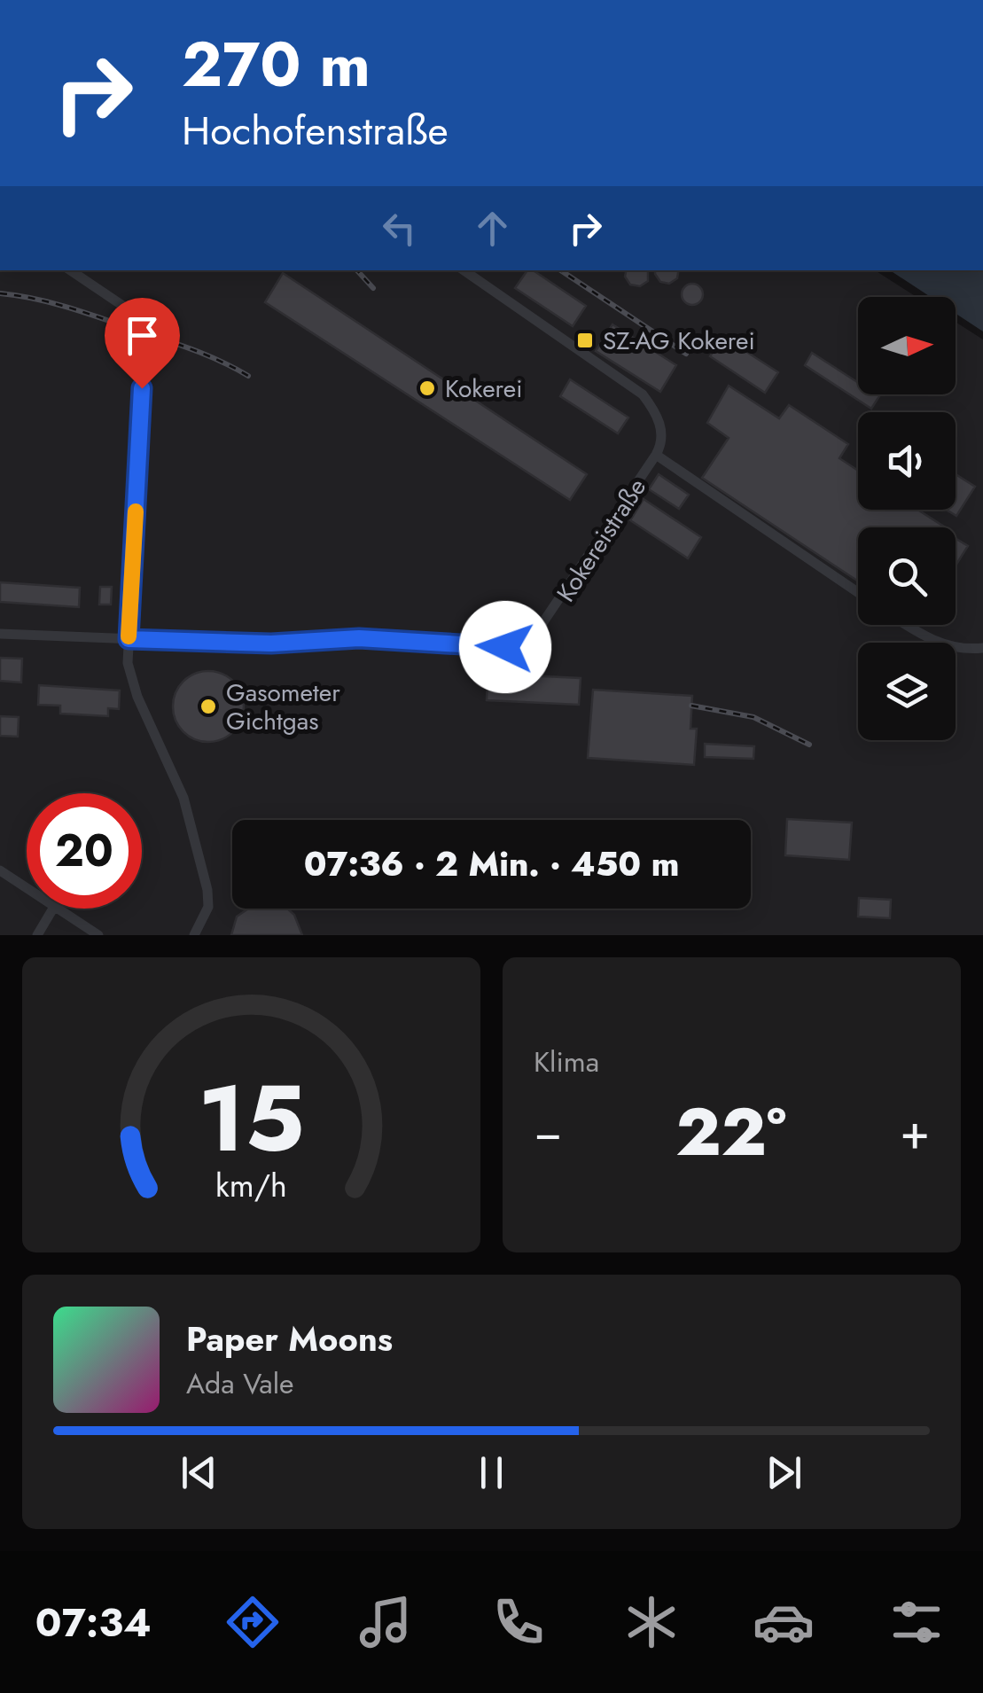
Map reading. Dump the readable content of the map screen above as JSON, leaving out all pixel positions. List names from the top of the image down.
{
  "streets": {
    "lane": ["Kokereistraße"]
  },
  "places": {
    "transit": ["SZ-AG Kokerei"],
    "other": ["Kokerei", "Gasometer Gichtgas"]
  },
  "north": "right",
  "page": {
    "turn": ["270 m", "Hochofenstraße"],
    "limit": "20",
    "trip": "07:36 · 2 Min. · 450 m",
    "tile": "Klima",
    "heat": ["−", "22°", "+"],
    "song": ["Paper Moons", "Ada Vale"],
    "tabs": "07:34",
    "gauge": ["15", "km/h"]
  }
}
